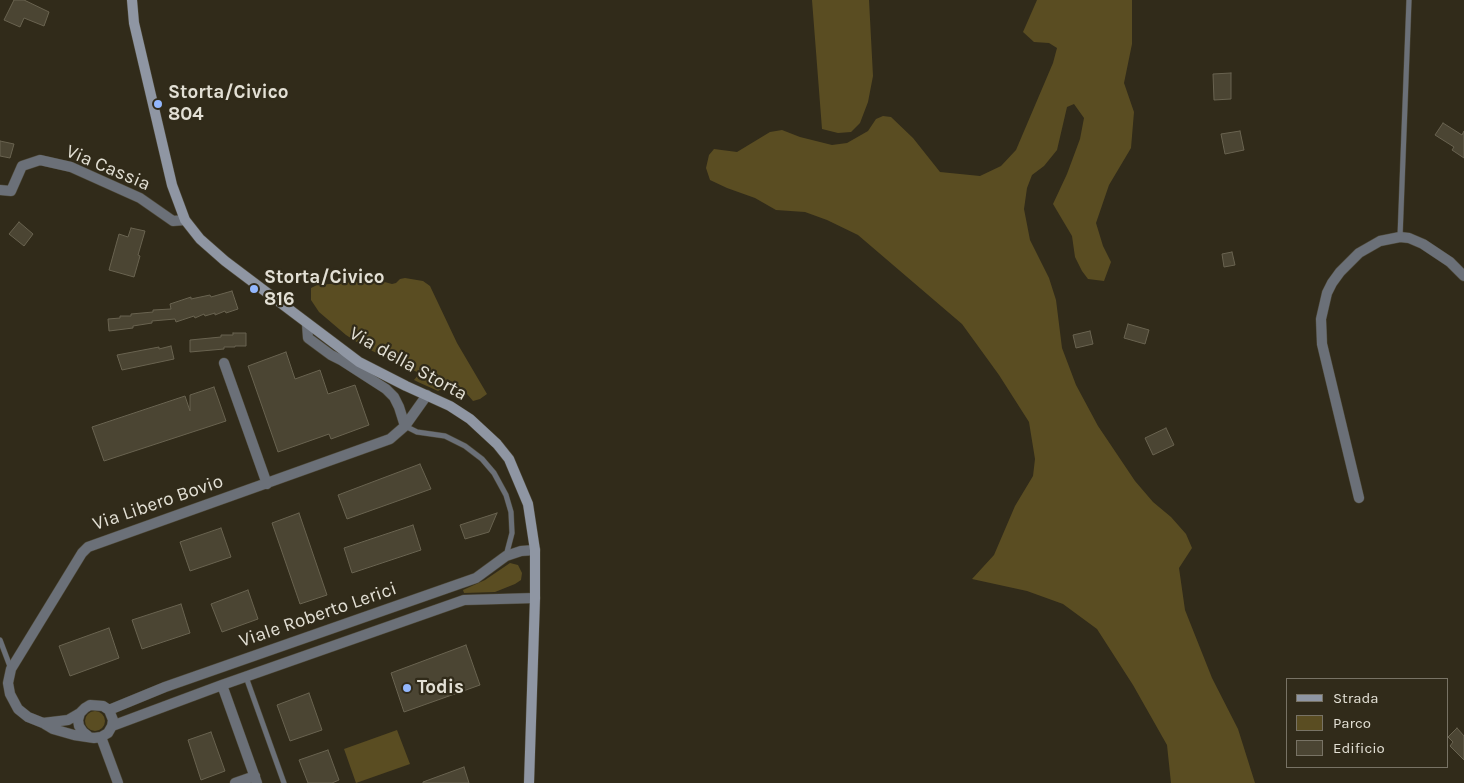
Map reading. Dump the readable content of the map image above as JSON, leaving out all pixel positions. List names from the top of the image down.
{
  "streets": {
    "main road": ["Via della Storta"],
    "street": ["Via Cassia", "Via Libero Bovio", "Viale Roberto Lerici"]
  },
  "crossings": [
    ["Via Cassia", "Via della Storta"],
    ["Via della Storta", "Via Libero Bovio"],
    ["Via della Storta", "Viale Roberto Lerici"],
    ["Via Libero Bovio", "Viale Roberto Lerici"]
  ],
  "places": ["Storta/Civico 804", "Storta/Civico 816", "Todis"],
  "legend": ["Strada", "Parco", "Edificio"]
}
